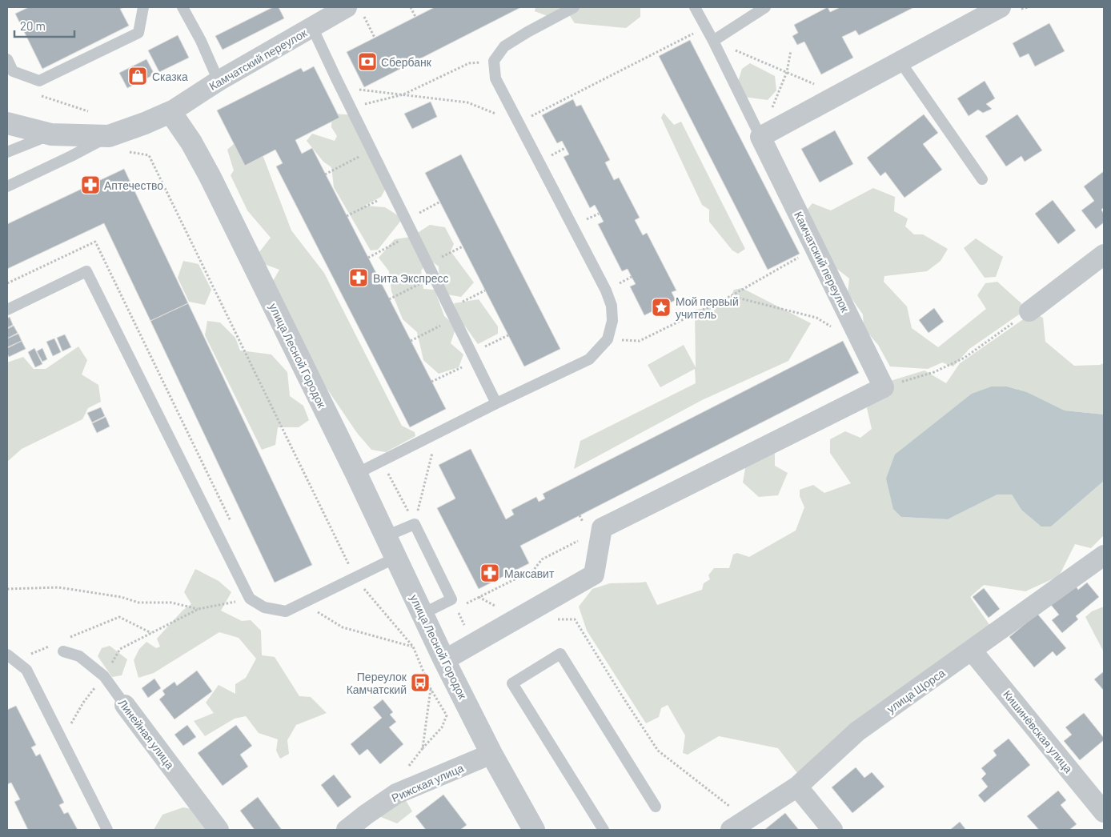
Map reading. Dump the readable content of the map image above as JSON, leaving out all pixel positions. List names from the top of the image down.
{
  "streets": {
    "street": [
      "Камчатский переулок",
      "улица Лесной Городок",
      "улица Щорса",
      "Кишинёвская улица",
      "Линейная улица",
      "Рижская улица"
    ]
  },
  "crossings": [
    ["Камчатский переулок", "улица Лесной Городок"],
    ["улица Лесной Городок", "Рижская улица"],
    ["улица Щорса", "Кишинёвская улица"]
  ],
  "places": {
    "bank": ["Сбербанк"],
    "shop": ["Сказка"],
    "pharmacy": ["Аптечество", "Вита Экспресс", "Максавит"],
    "place": ["Мой первый учитель"],
    "bus stop": ["Переулок Камчатский"]
  },
  "scale_bar": "20 m"
}
